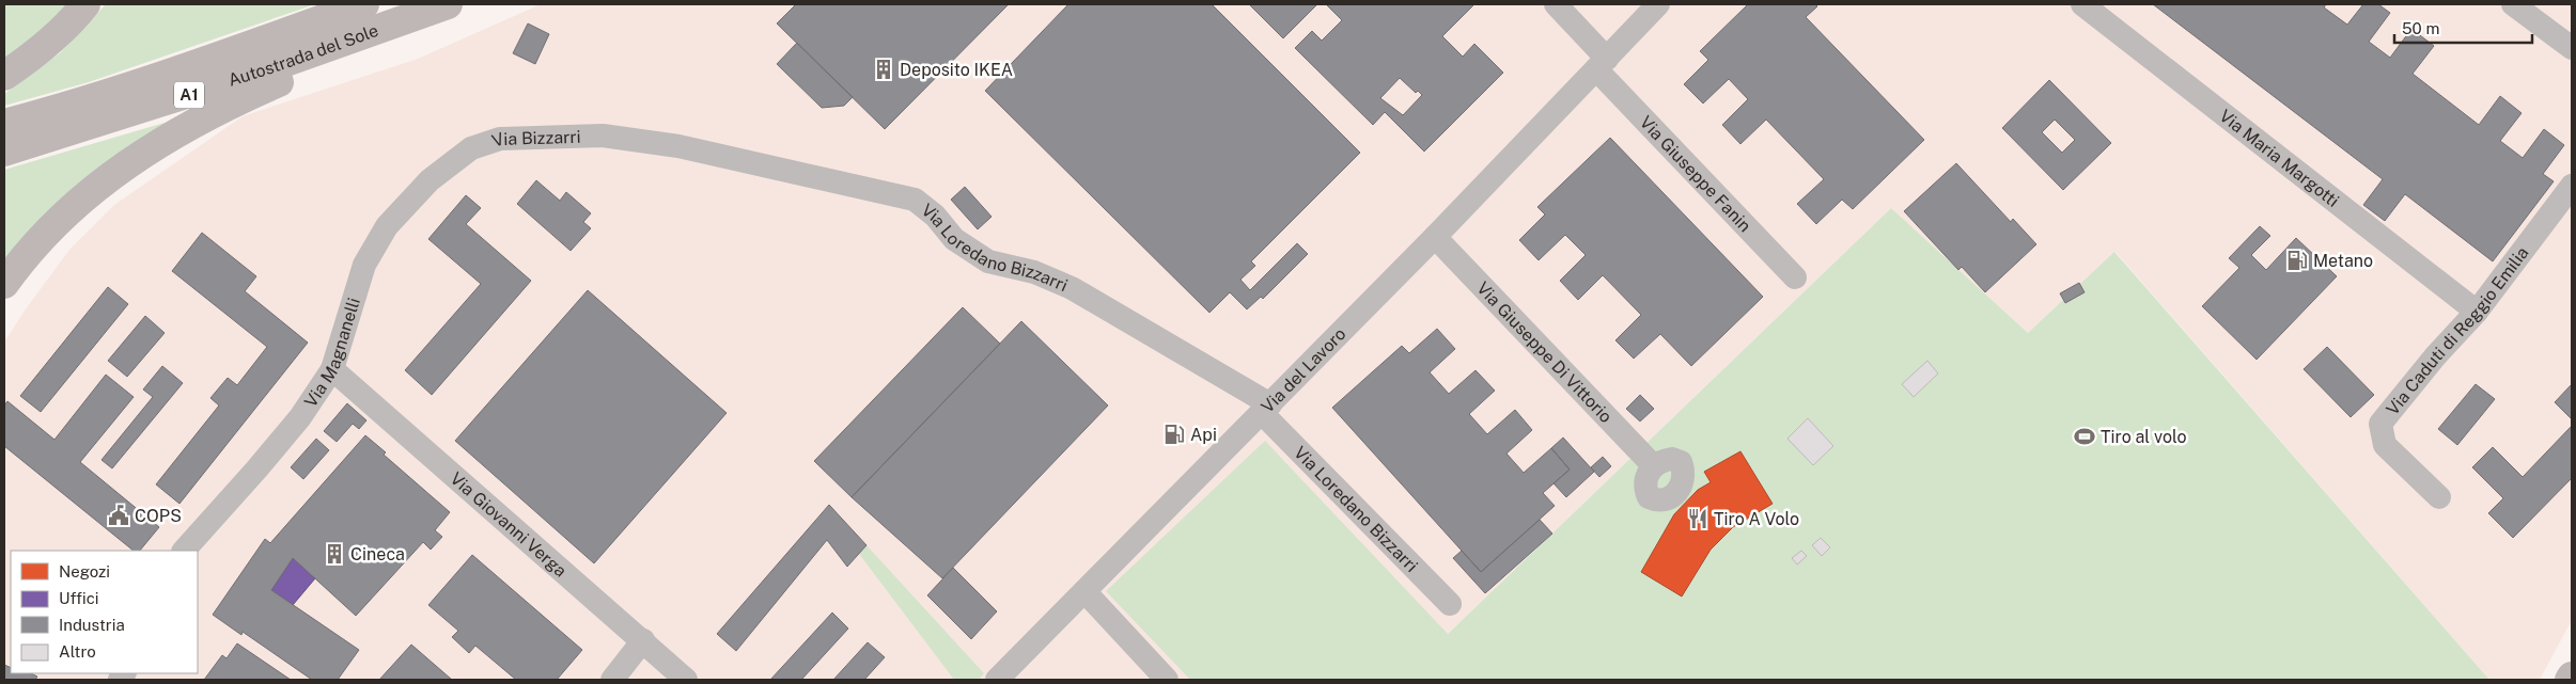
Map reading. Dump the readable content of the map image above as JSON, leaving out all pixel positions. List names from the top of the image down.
{
  "streets": {
    "highway": ["Autostrada del Sole", "A1"],
    "street": [
      "Via Bizzarri",
      "Via Maria Margotti",
      "Via Giuseppe Fanin",
      "Via Loredano Bizzarri",
      "Via Caduti di Reggio Emilia",
      "Via Magnanelli",
      "Via Giuseppe Di Vittorio",
      "Via del Lavoro",
      "Via Giovanni Verga"
    ]
  },
  "crossings": [
    ["Via Bizzarri", "Via Loredano Bizzarri"],
    ["Via Bizzarri", "Via Magnanelli"],
    ["Via Maria Margotti", "Via Caduti di Reggio Emilia"],
    ["Via Giuseppe Fanin", "Via del Lavoro"],
    ["Via Loredano Bizzarri", "Via del Lavoro"],
    ["Via Magnanelli", "Via Giovanni Verga"],
    ["Via Giuseppe Di Vittorio", "Via del Lavoro"]
  ],
  "places": {
    "building": ["Deposito IKEA", "Cineca"],
    "fuel station": ["Metano", "Api"],
    "sports": ["Tiro al volo"],
    "public building": ["COPS"],
    "restaurant": ["Tiro A Volo"]
  },
  "legend": [
    "Negozi",
    "Uffici",
    "Industria",
    "Altro"
  ],
  "scale_bar": "50 m"
}
